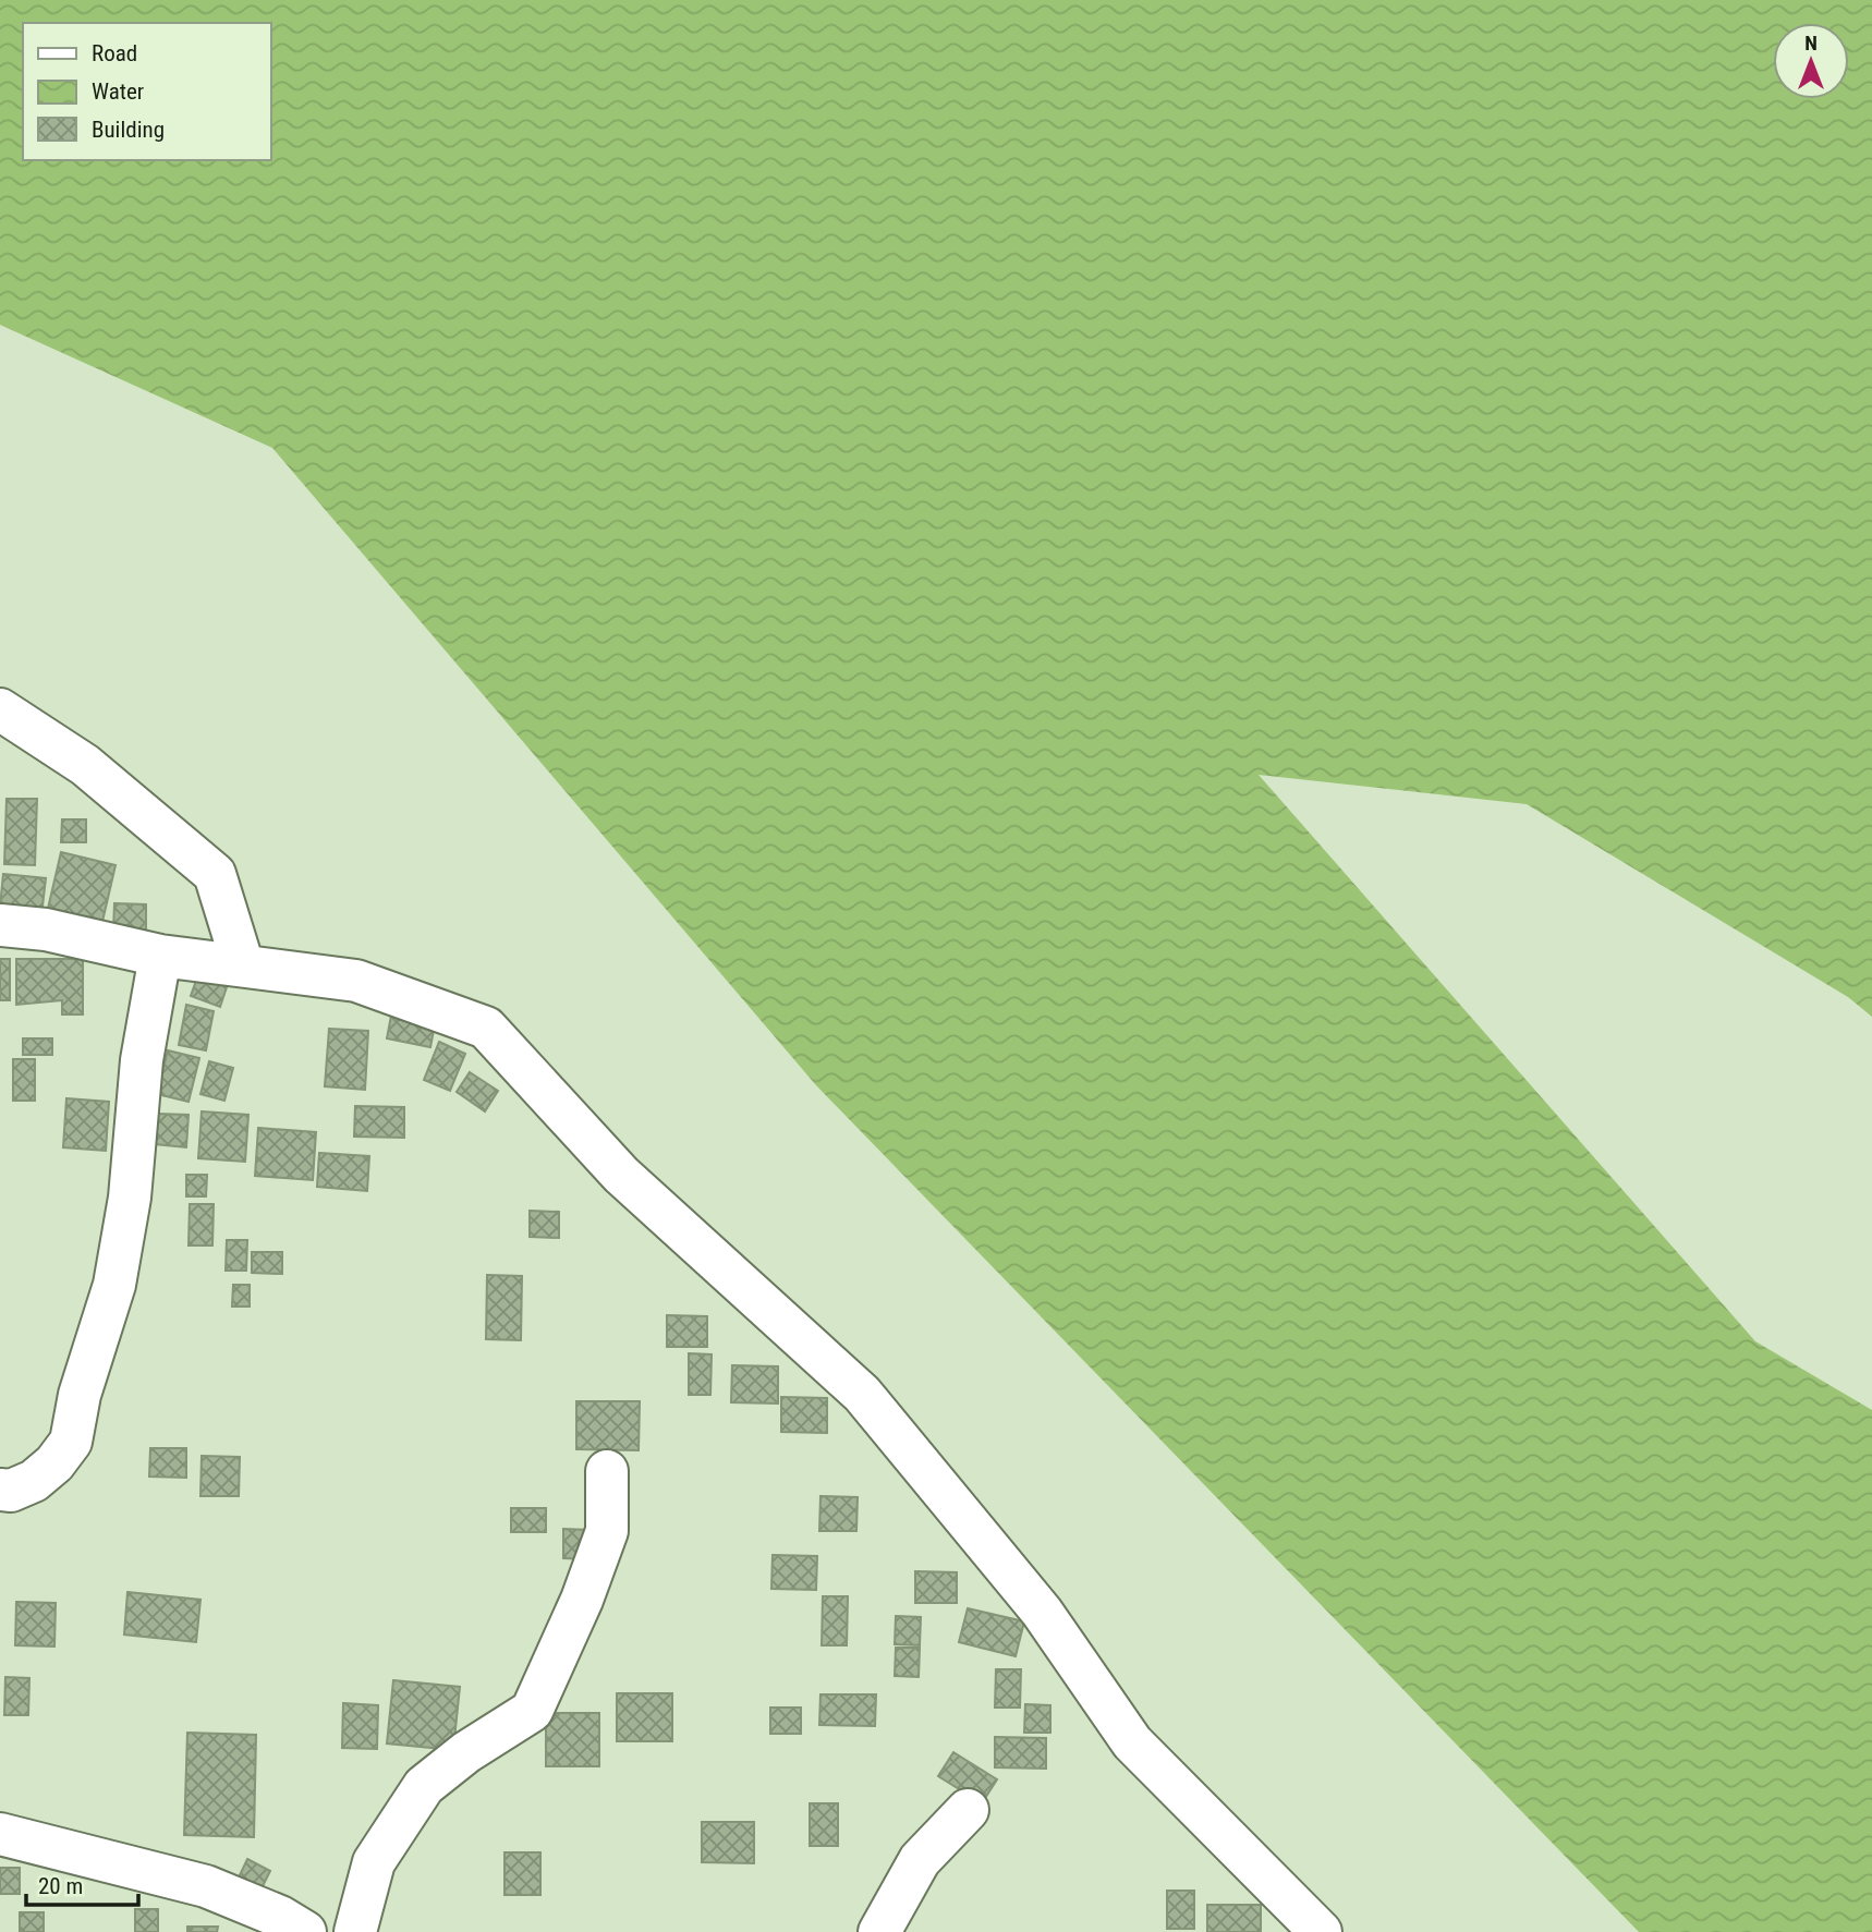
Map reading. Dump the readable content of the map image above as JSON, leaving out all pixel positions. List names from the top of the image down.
{
  "legend": ["Road", "Water", "Building"],
  "scale_bar": "20 m",
  "north": "top"
}
